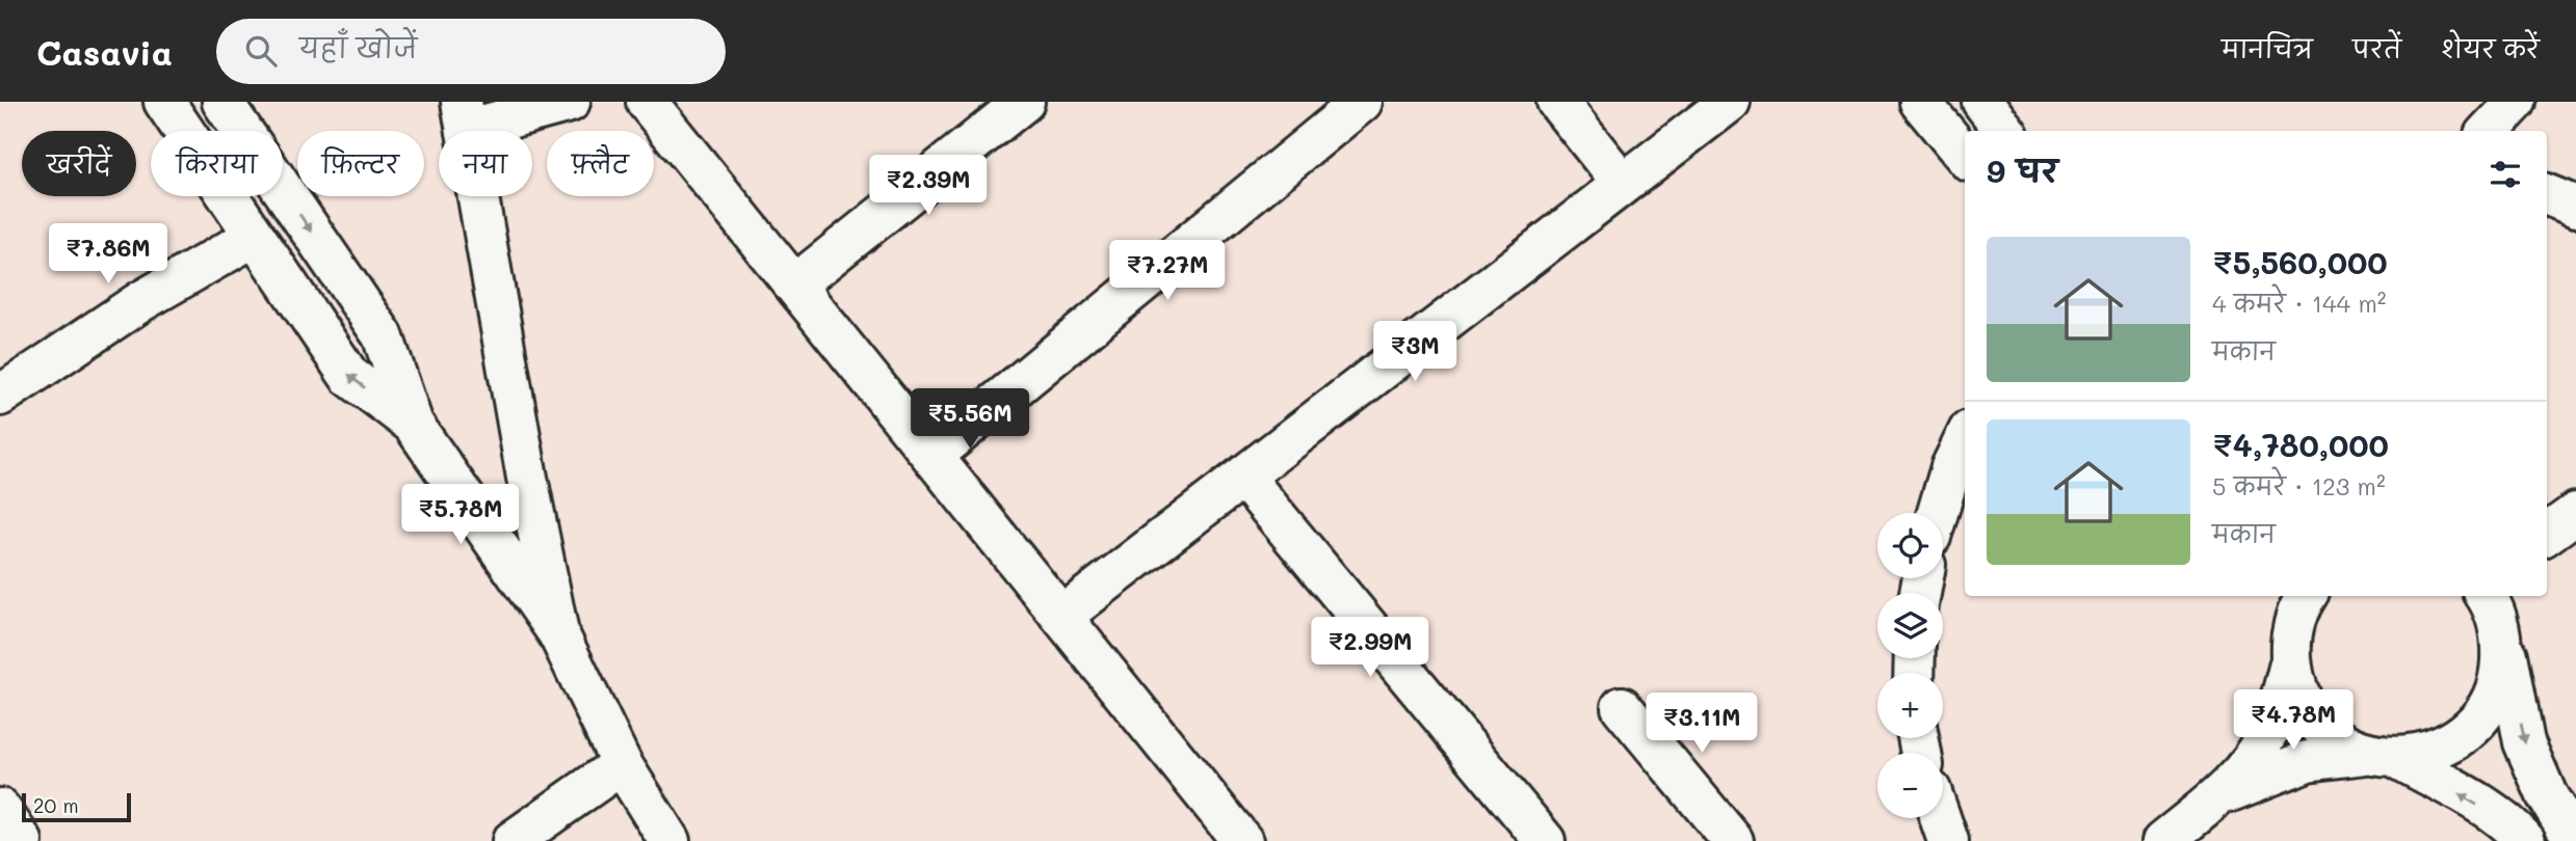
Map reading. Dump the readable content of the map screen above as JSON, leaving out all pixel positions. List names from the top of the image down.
{
  "scale_bar": "20 m",
  "page": {
    "header": "Casavia",
    "search": "यहाँ खोजें",
    "nav": ["मानचित्र", "परतें", "शेयर करें"],
    "chip": [
      "खरीदें",
      "किराया",
      "फ़िल्टर",
      "नया",
      "फ़्लैट"
    ],
    "heading": "9 घर",
    "price": [
      "₹2.39M",
      "₹7.86M",
      "₹7.27M",
      "₹3M",
      "₹5.56M",
      "₹5.78M",
      "₹2.99M",
      "₹4.78M",
      "₹3.11M"
    ],
    "list": [
      {
        "name": "₹5,560,000",
        "note": "4 कमरे · 144 m² · मकान"
      },
      {
        "name": "₹4,780,000",
        "note": "5 कमरे · 123 m² · मकान"
      }
    ],
    "map_buttons": ["+", "−"],
    "scale": "20 m"
  }
}
